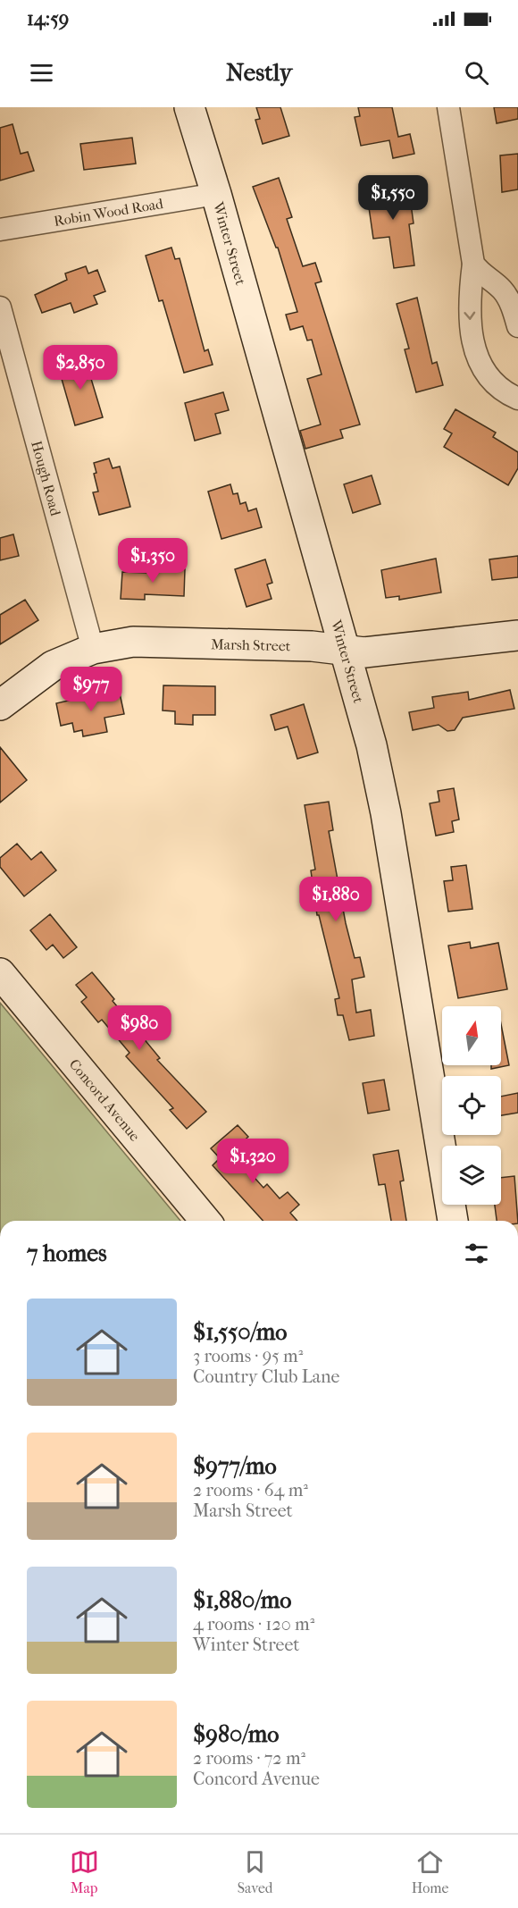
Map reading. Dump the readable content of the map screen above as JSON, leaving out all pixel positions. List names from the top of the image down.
{
  "streets": {
    "main road": ["Winter Street", "Marsh Street", "Concord Avenue"],
    "street": ["Robin Wood Road", "Hough Road"]
  },
  "crossings": [
    ["Robin Wood Road", "Winter Street"],
    ["Winter Street", "Marsh Street"],
    ["Hough Road", "Marsh Street"]
  ],
  "north": "top",
  "page": {
    "status": "14:59",
    "header": "Nestly",
    "price": [
      "$1,550",
      "$2,850",
      "$1,350",
      "$977",
      "$1,880",
      "$980",
      "$1,320"
    ],
    "heading": "7 homes",
    "list": [
      {
        "name": "$1,550/mo",
        "note": "3 rooms · 95 m² · Country Club Lane"
      },
      {
        "name": "$977/mo",
        "note": "2 rooms · 64 m² · Marsh Street"
      },
      {
        "name": "$1,880/mo",
        "note": "4 rooms · 120 m² · Winter Street"
      },
      {
        "name": "$980/mo",
        "note": "2 rooms · 72 m² · Concord Avenue"
      }
    ],
    "tabs": ["Map", "Saved", "Home"]
  }
}
